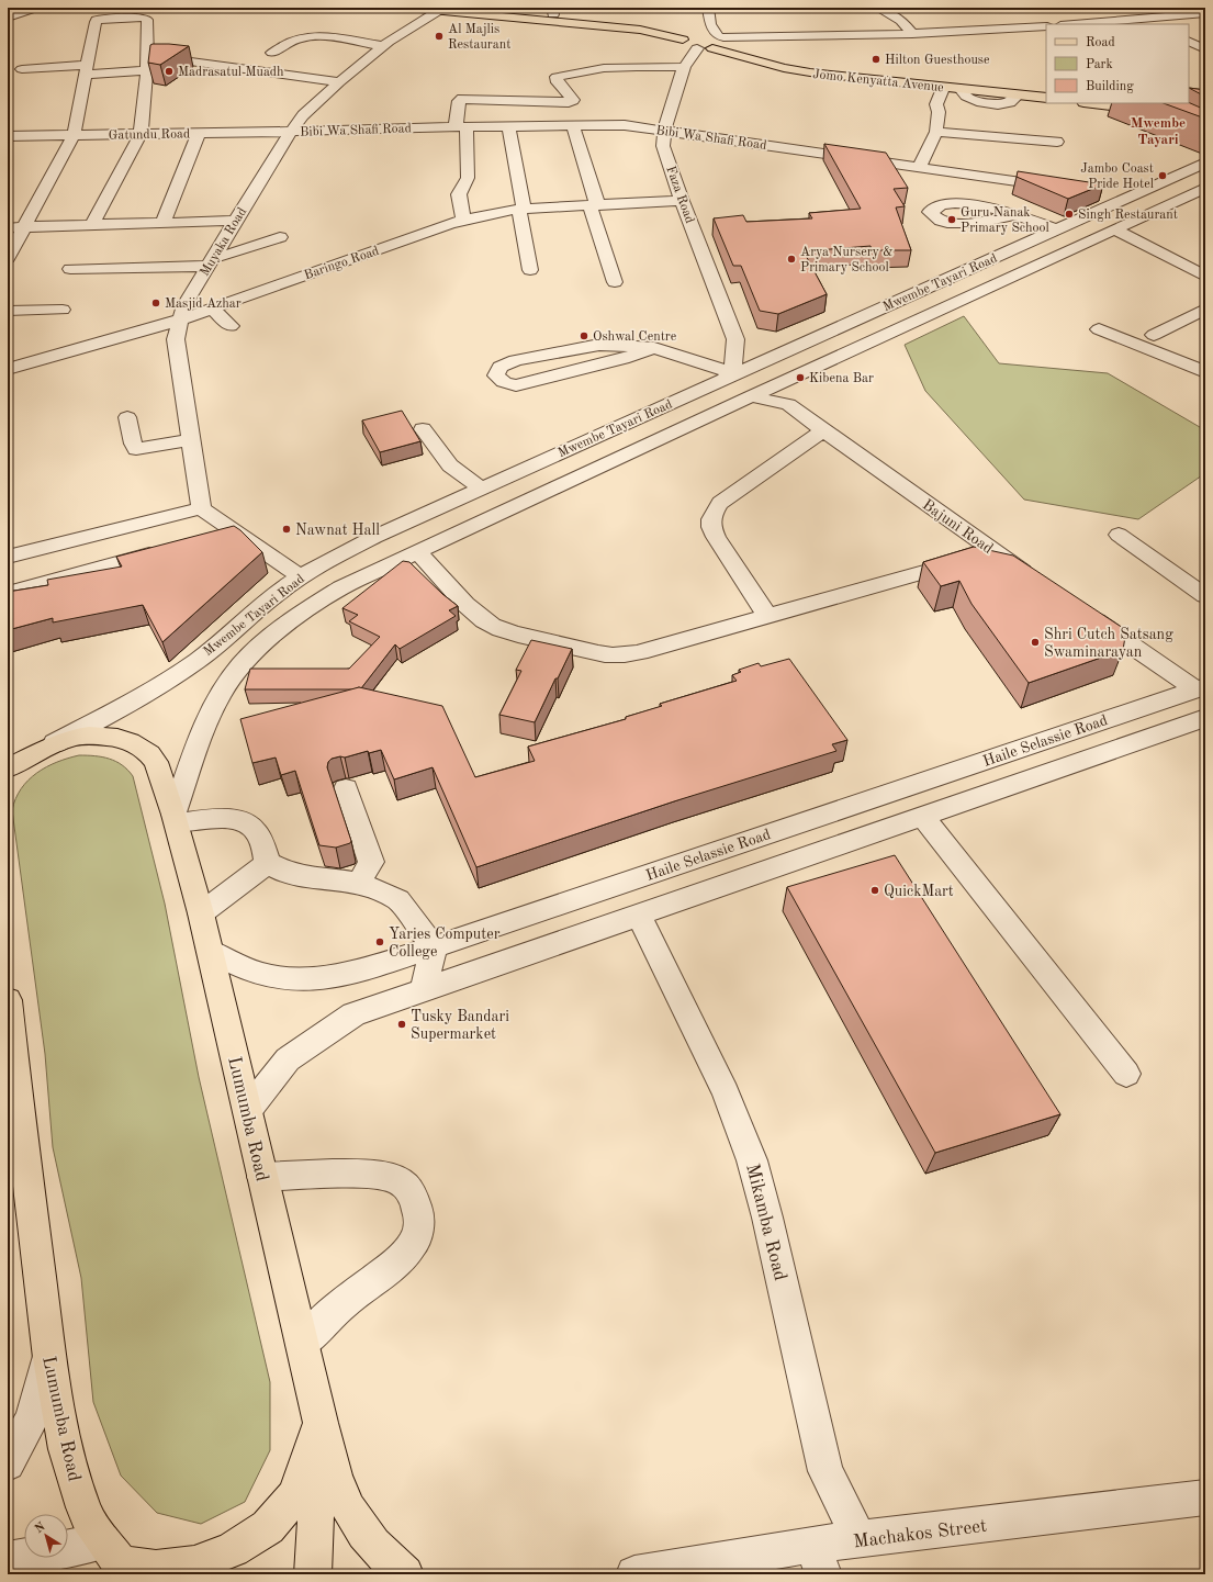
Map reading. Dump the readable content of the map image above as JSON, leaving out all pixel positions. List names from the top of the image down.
{
  "streets": {
    "main road": ["Jomo Kenyatta Avenue", "Lumumba Road"],
    "street": [
      "Bibi Wa Shafi Road",
      "Gatundu Road",
      "Faza Road",
      "Muyaka Road",
      "Baringo Road",
      "Mwembe Tayari Road",
      "Bajuni Road",
      "Haile Selassie Road",
      "Mikamba Road",
      "Machakos Street"
    ]
  },
  "crossings": [
    ["Jomo Kenyatta Avenue", "Faza Road"],
    ["Bibi Wa Shafi Road", "Gatundu Road"],
    ["Bibi Wa Shafi Road", "Faza Road"],
    ["Bibi Wa Shafi Road", "Muyaka Road"],
    ["Gatundu Road", "Muyaka Road"],
    ["Faza Road", "Baringo Road"],
    ["Muyaka Road", "Baringo Road"],
    ["Mwembe Tayari Road", "Bajuni Road"],
    ["Mwembe Tayari Road", "Lumumba Road"],
    ["Haile Selassie Road", "Lumumba Road"],
    ["Haile Selassie Road", "Mikamba Road"],
    ["Mikamba Road", "Machakos Street"]
  ],
  "districts": ["Mwembe Tayari"],
  "places": [
    "Al Majlis Restaurant",
    "Hilton Guesthouse",
    "Madrasatul Muadh",
    "Jambo Coast Pride Hotel",
    "Singh Restaurant",
    "Guru Nanak Primary School",
    "Arya Nursery & Primary School",
    "Masjid Azhar",
    "Oshwal Centre",
    "Kibena Bar",
    "Nawnat Hall",
    "Shri Cutch Satsang Swaminarayan",
    "QuickMart",
    "Yaries Computer College",
    "Tusky Bandari Supermarket"
  ],
  "legend": ["Road", "Park", "Building"],
  "north": "top left"
}
